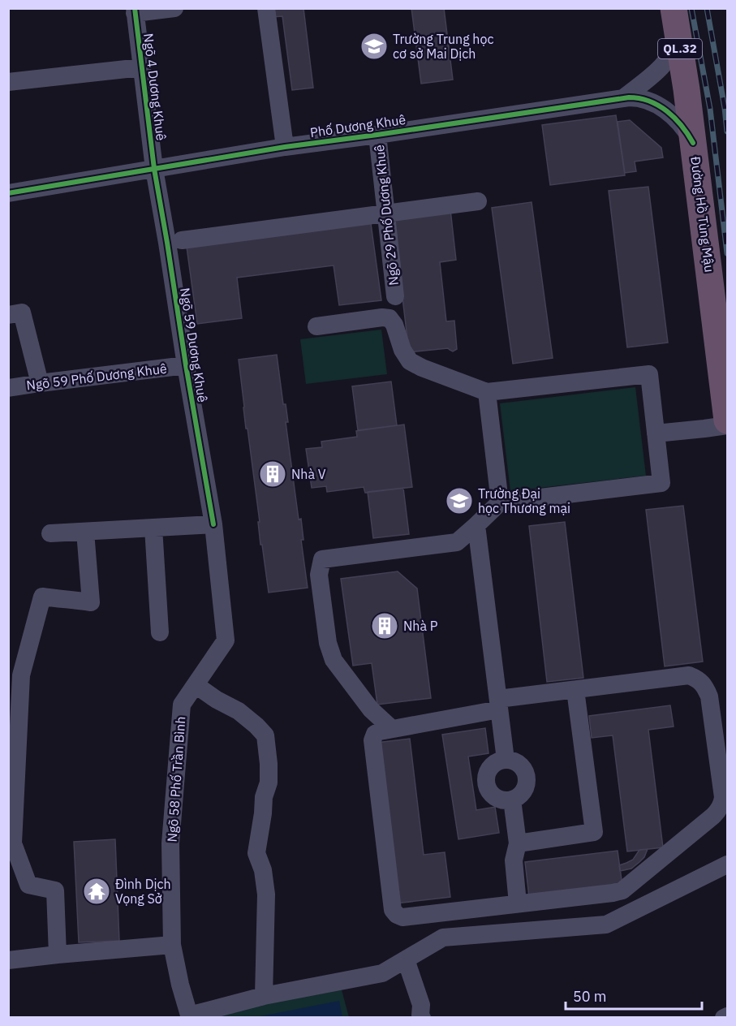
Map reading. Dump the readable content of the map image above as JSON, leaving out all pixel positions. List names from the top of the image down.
{
  "streets": {
    "highway": ["QL.32", "Đường Hồ Tùng Mậu"],
    "street": [
      "Ngõ 4 Dương Khuê",
      "Phố Dương Khuê",
      "Ngõ 29 Phố Dương Khuê",
      "Ngõ 59 Dương Khuê",
      "Ngõ 59 Phố Dương Khuê",
      "Ngõ 58 Phố Trần Bình"
    ]
  },
  "crossings": [
    ["Ngõ 4 Dương Khuê", "Phố Dương Khuê"],
    ["Ngõ 4 Dương Khuê", "Ngõ 59 Dương Khuê"],
    ["Phố Dương Khuê", "Đường Hồ Tùng Mậu"],
    ["Phố Dương Khuê", "Ngõ 29 Phố Dương Khuê"],
    ["Phố Dương Khuê", "Ngõ 59 Dương Khuê"],
    ["Ngõ 59 Dương Khuê", "Ngõ 59 Phố Dương Khuê"],
    ["Ngõ 59 Dương Khuê", "Ngõ 58 Phố Trần Bình"]
  ],
  "places": {
    "school or university": ["Trường Trung học cơ sở Mai Dịch", "Trường Đại học Thương mại"],
    "building": ["Nhà V", "Nhà P"],
    "temple": ["Đình Dịch Vọng Sở"]
  },
  "scale_bar": "50 m"
}
